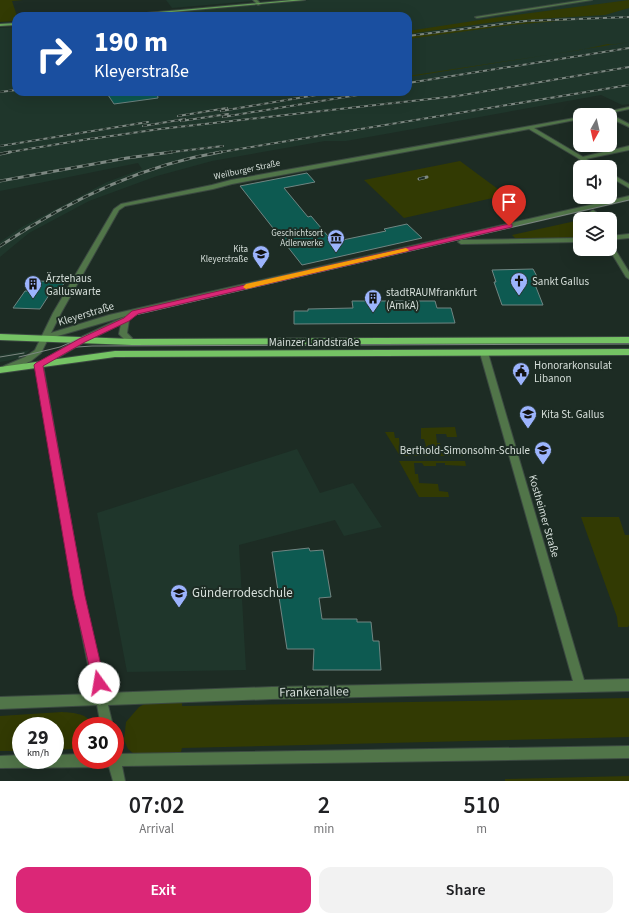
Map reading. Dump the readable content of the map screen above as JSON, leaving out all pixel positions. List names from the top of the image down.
{
  "streets": {
    "main road": ["Mainzer Landstraße"],
    "street": [
      "Weilburger Straße",
      "Kleyerstraße",
      "Kostheimer Straße",
      "Frankenallee"
    ]
  },
  "crossings": [
    ["Weilburger Straße", "Kleyerstraße"],
    ["Weilburger Straße", "Mainzer Landstraße"],
    ["Kleyerstraße", "Mainzer Landstraße"],
    ["Mainzer Landstraße", "Kostheimer Straße"],
    ["Kostheimer Straße", "Frankenallee"]
  ],
  "places": {
    "museum": ["Geschichtsort Adlerwerke"],
    "school or university": [
      "Kita Kleyerstraße",
      "Kita St. Gallus",
      "Berthold-Simonsohn-Schule",
      "Günderrodeschule"
    ],
    "church": ["Sankt Gallus"],
    "building": ["Ärztehaus Galluswarte", "stadtRAUMfrankfurt (AmkA)"],
    "public building": ["Honorarkonsulat Libanon"]
  },
  "north": "bottom",
  "page": {
    "turn": ["190 m", "Kleyerstraße"],
    "speed": "29 km/h",
    "limit": "30",
    "eta": [
      "07:02",
      "Arrival",
      "2",
      "min",
      "510",
      "m"
    ],
    "buttons": ["Exit", "Share"]
  }
}
